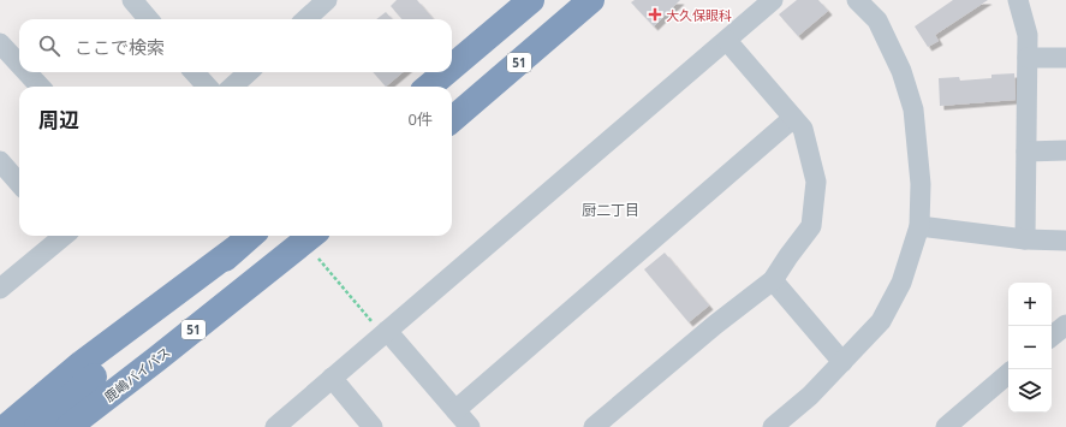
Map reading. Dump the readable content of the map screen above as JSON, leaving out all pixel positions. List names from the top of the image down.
{
  "streets": {
    "highway": ["51", "鹿嶋バイパス"]
  },
  "crossings": [
    ["51", "鹿嶋バイパス"]
  ],
  "districts": ["厨二丁目"],
  "places": {
    "health": ["大久保眼科"]
  },
  "page": {
    "search": "ここで検索",
    "heading": ["周辺", "0件"],
    "map_buttons": ["+", "−"]
  }
}
